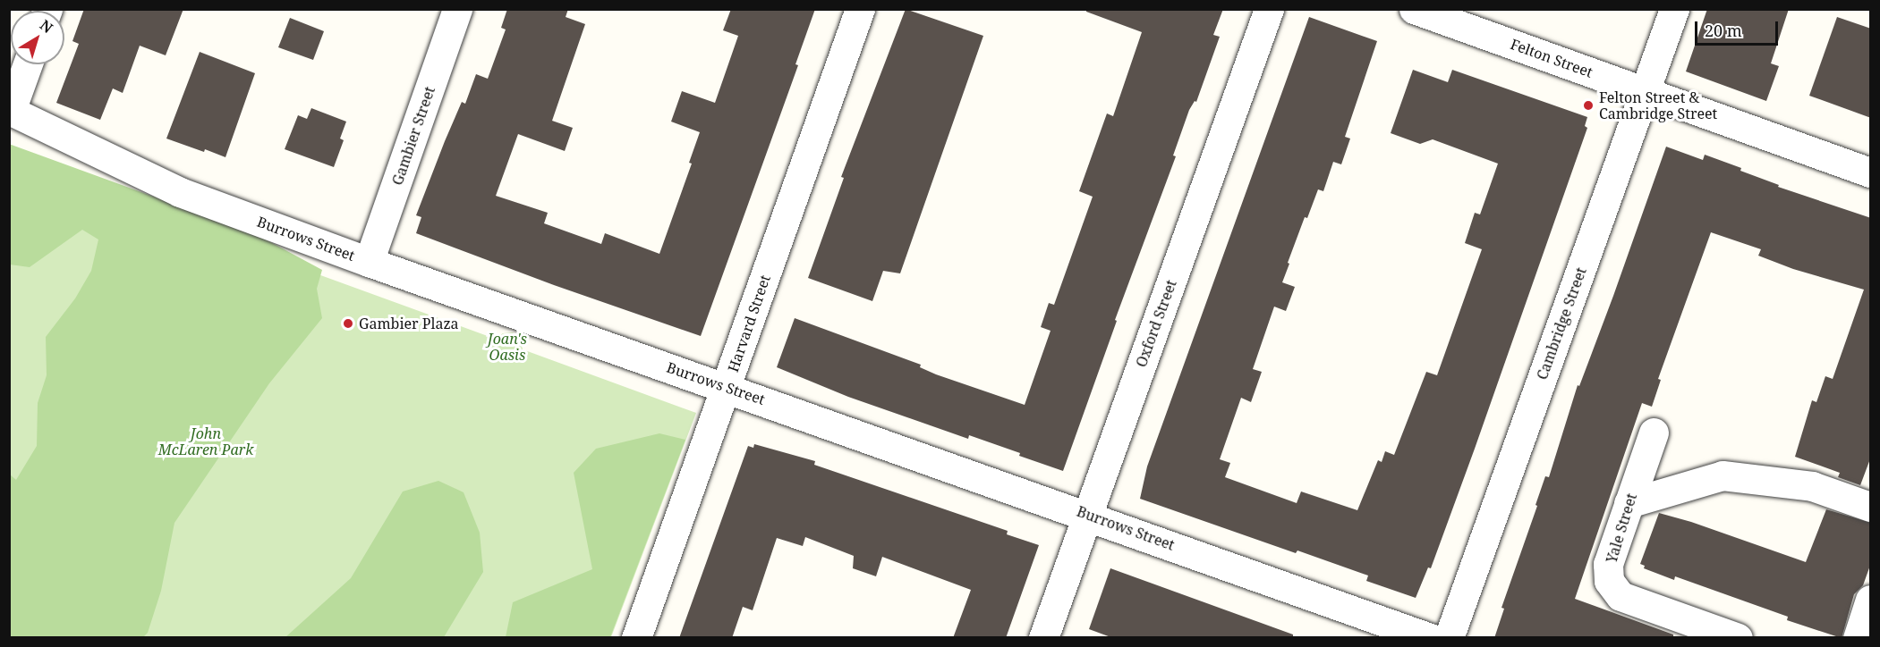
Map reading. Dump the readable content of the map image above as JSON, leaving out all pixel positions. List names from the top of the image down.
{
  "streets": {
    "street": [
      "Felton Street",
      "Gambier Street",
      "Burrows Street",
      "Harvard Street",
      "Oxford Street",
      "Cambridge Street",
      "Yale Street"
    ]
  },
  "crossings": [
    ["Felton Street", "Cambridge Street"],
    ["Gambier Street", "Burrows Street"],
    ["Burrows Street", "Harvard Street"],
    ["Burrows Street", "Oxford Street"]
  ],
  "parks": ["Joan's Oasis", "John McLaren Park"],
  "places": ["Felton Street & Cambridge Street", "Gambier Plaza"],
  "scale_bar": "20 m",
  "north": "top right"
}
